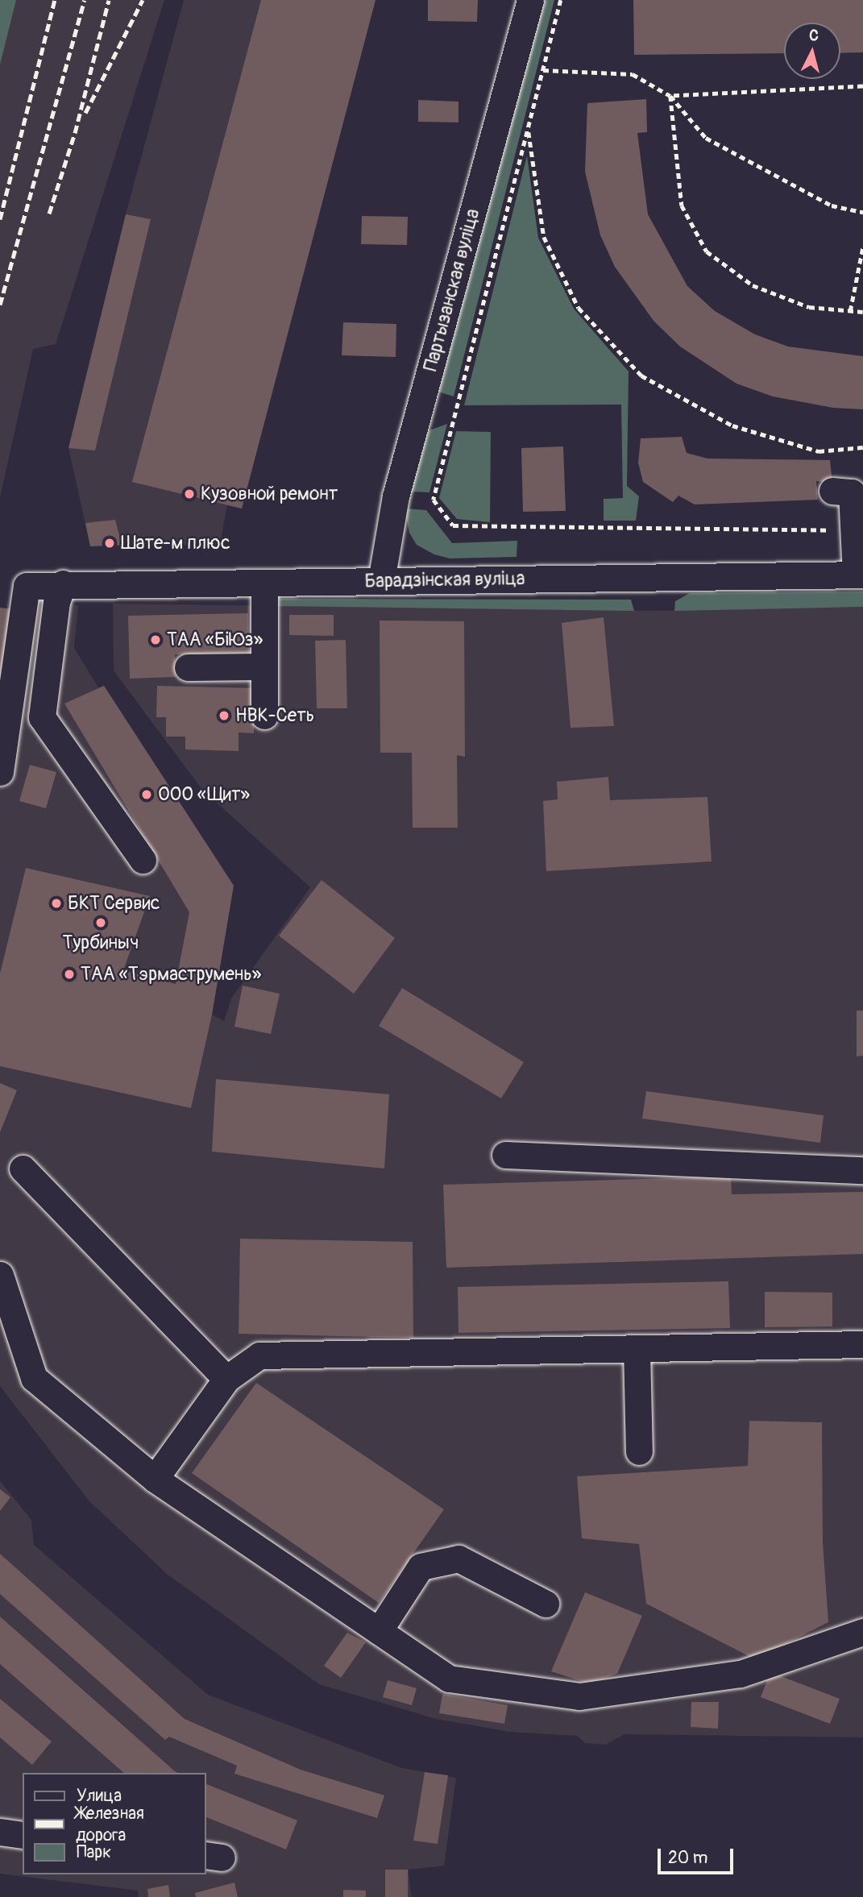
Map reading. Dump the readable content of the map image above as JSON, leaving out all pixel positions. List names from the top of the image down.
{
  "streets": {
    "street": ["Партызанская вуліца", "Барадзінская вуліца"]
  },
  "crossings": [
    ["Партызанская вуліца", "Барадзінская вуліца"]
  ],
  "places": [
    "Кузовной ремонт",
    "Шате-м плюс",
    "ТАА «БіЮз»",
    "НВК-Сеть",
    "ООО «Щит»",
    "БКТ Сервис",
    "Турбиныч",
    "ТАА «Тэрмаструмень»"
  ],
  "legend": ["Улица", "Железная дорога", "Парк"],
  "scale_bar": "20 m",
  "north": "top"
}
